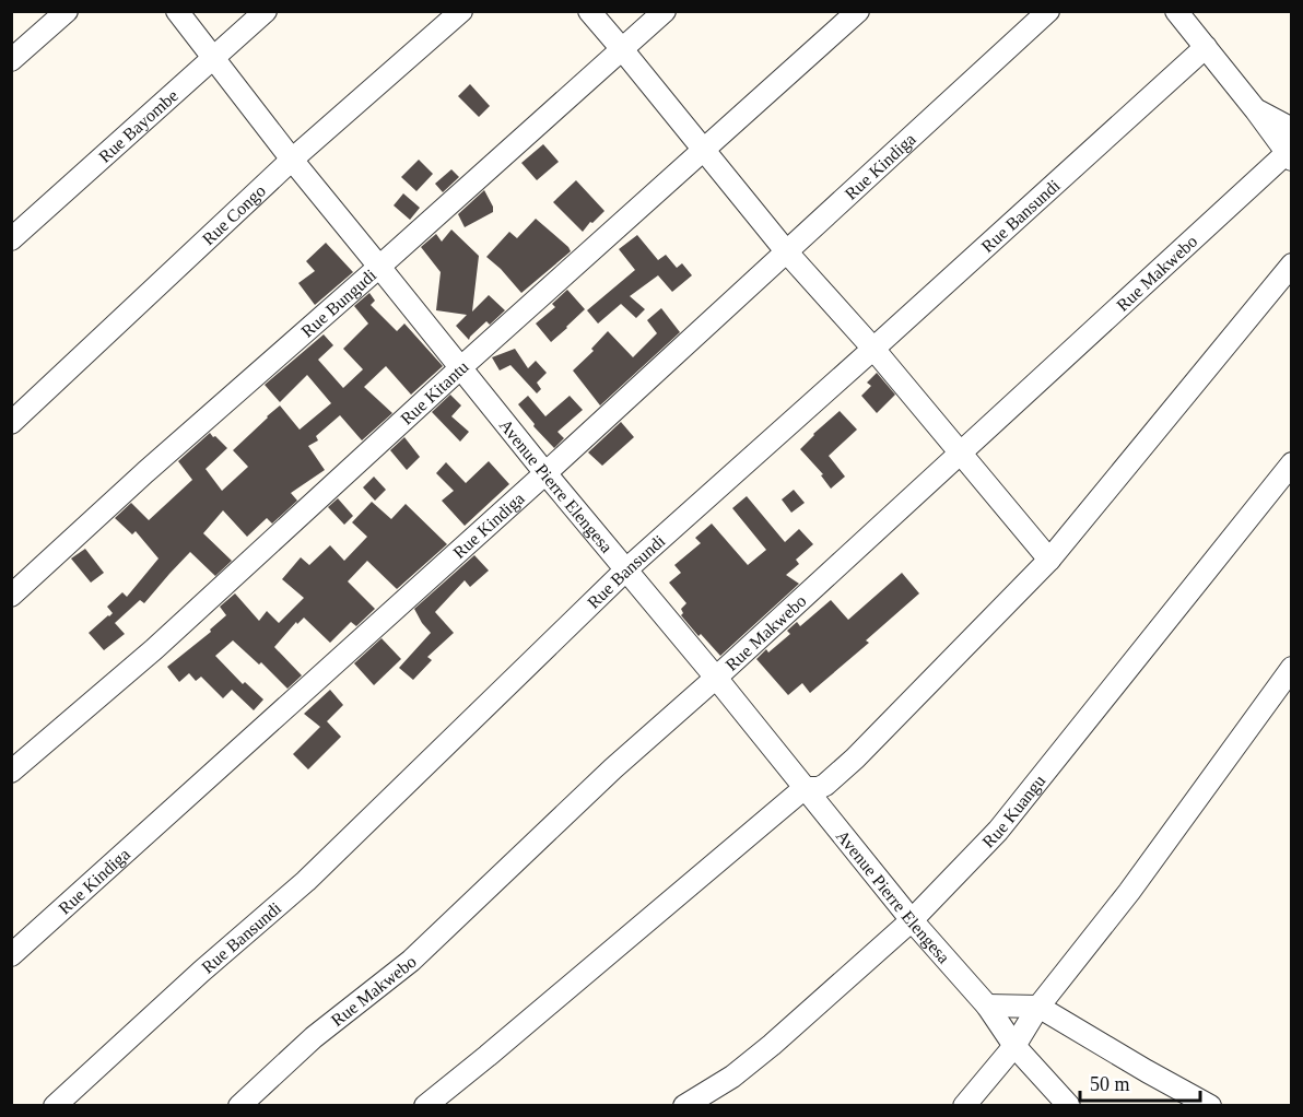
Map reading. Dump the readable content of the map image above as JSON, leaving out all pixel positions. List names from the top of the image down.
{
  "streets": {
    "street": [
      "Rue Bayombe",
      "Rue Kindiga",
      "Rue Congo",
      "Rue Bansundi",
      "Rue Makwebo",
      "Rue Bungudi",
      "Rue Kitantu",
      "Avenue Pierre Elengesa",
      "Rue Kuangu"
    ]
  },
  "crossings": [
    ["Rue Bayombe", "Avenue Pierre Elengesa"],
    ["Rue Kindiga", "Avenue Pierre Elengesa"],
    ["Rue Congo", "Avenue Pierre Elengesa"],
    ["Rue Bansundi", "Avenue Pierre Elengesa"],
    ["Rue Makwebo", "Avenue Pierre Elengesa"],
    ["Rue Bungudi", "Avenue Pierre Elengesa"],
    ["Rue Kitantu", "Avenue Pierre Elengesa"],
    ["Avenue Pierre Elengesa", "Rue Kuangu"]
  ],
  "scale_bar": "50 m"
}
